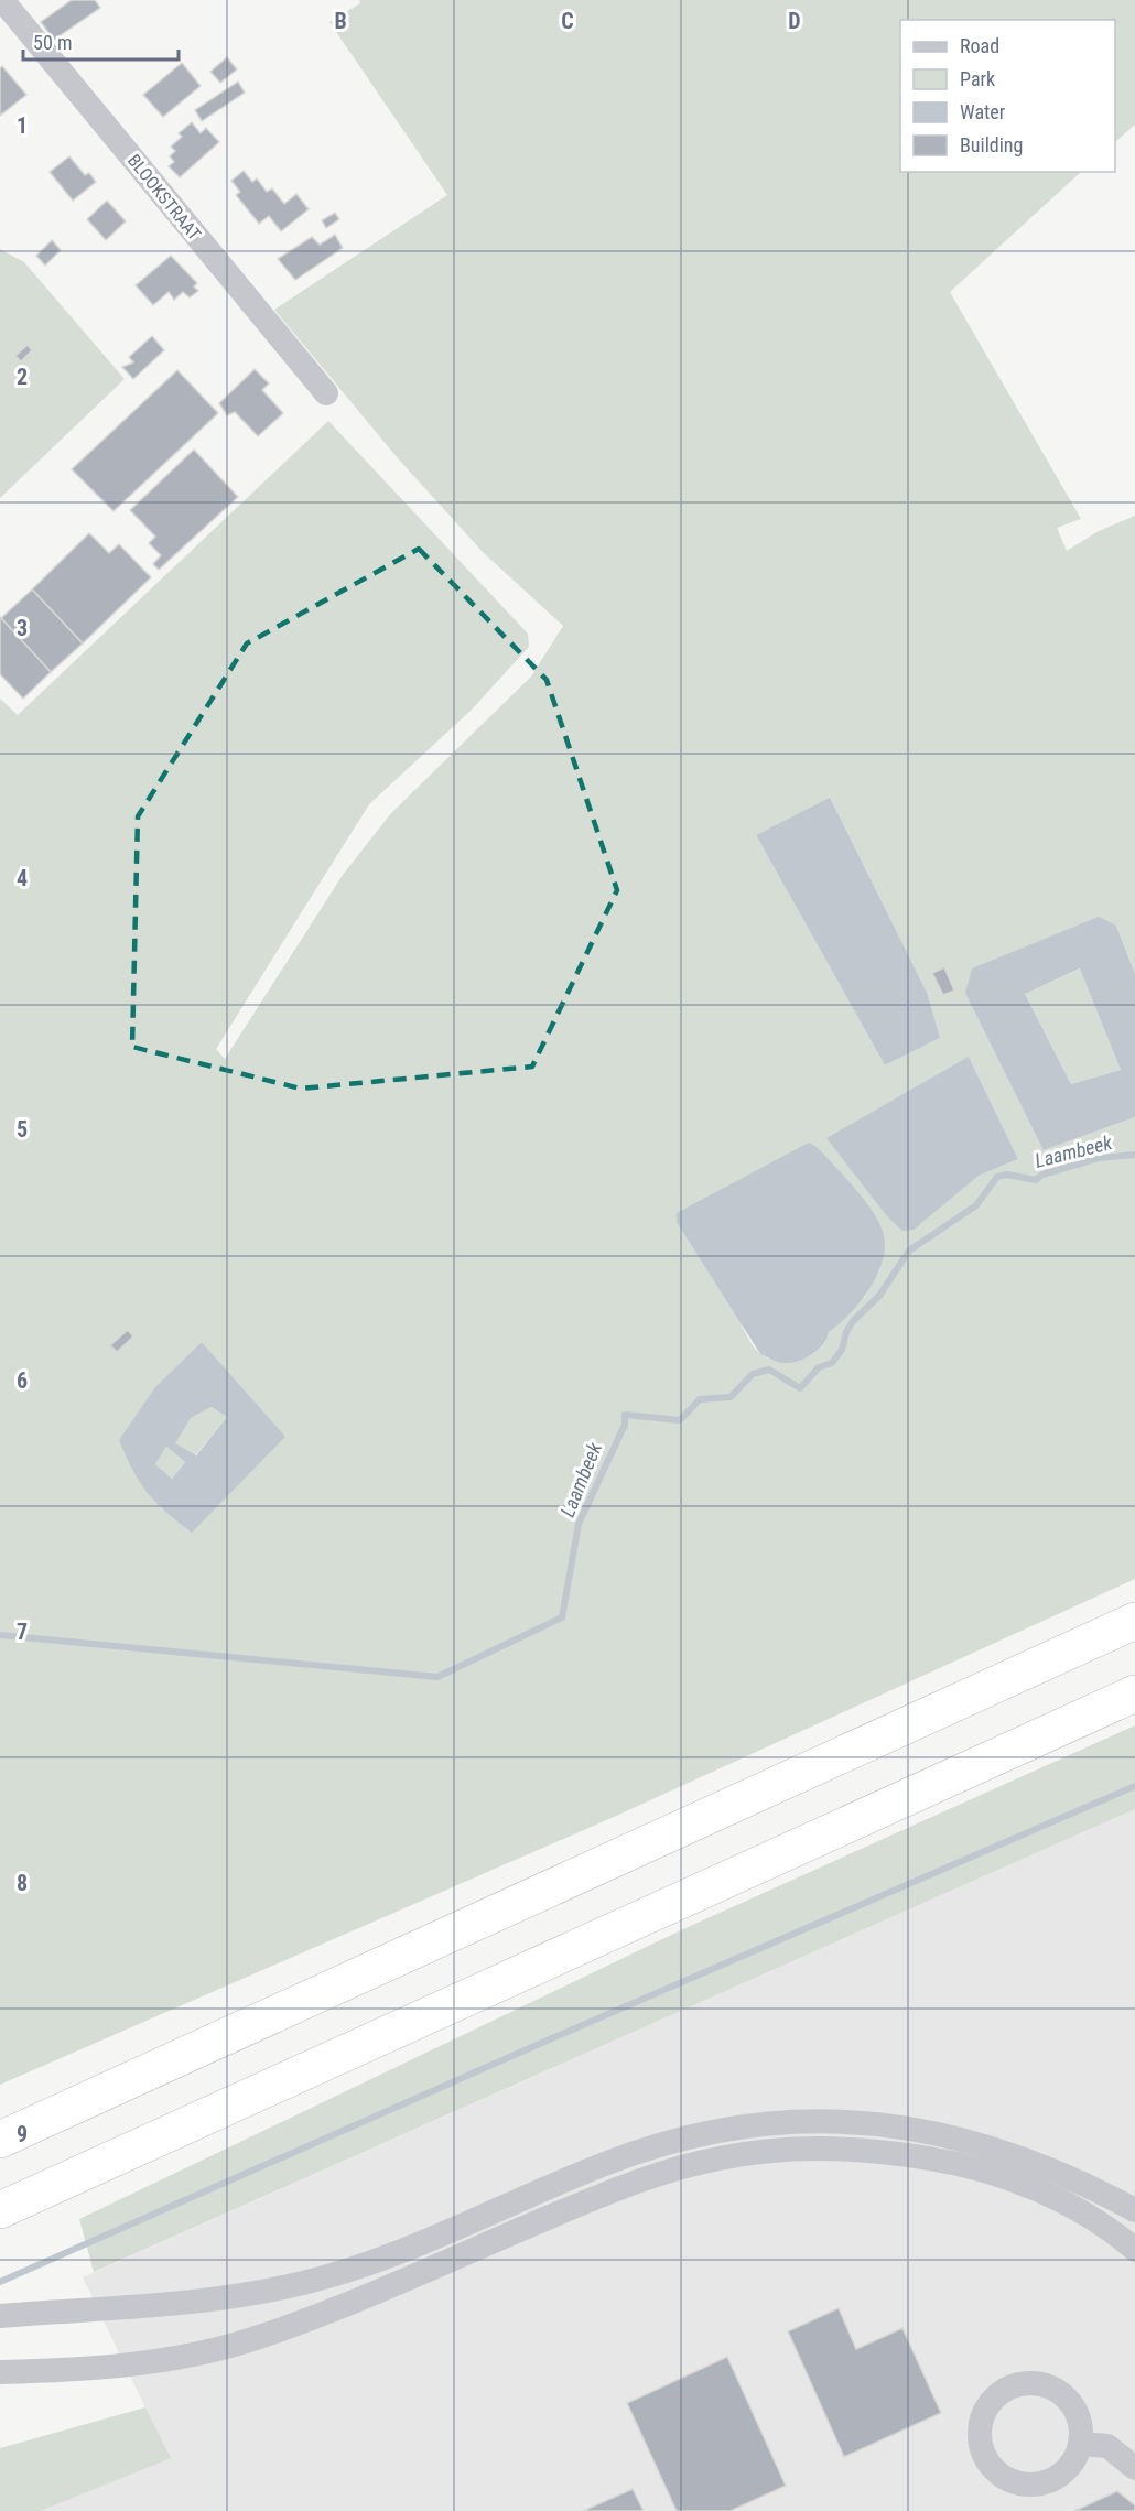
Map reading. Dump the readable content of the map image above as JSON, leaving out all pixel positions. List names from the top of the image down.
{
  "streets": {
    "street": ["BLOOKSTRAAT"]
  },
  "water": ["Laambeek"],
  "legend": [
    "Road",
    "Park",
    "Water",
    "Building"
  ],
  "scale_bar": "50 m",
  "grid": {
    "columns": ["B", "C", "D"],
    "rows": [
      "1",
      "2",
      "3",
      "4",
      "5",
      "6",
      "7",
      "8",
      "9"
    ]
  }
}
